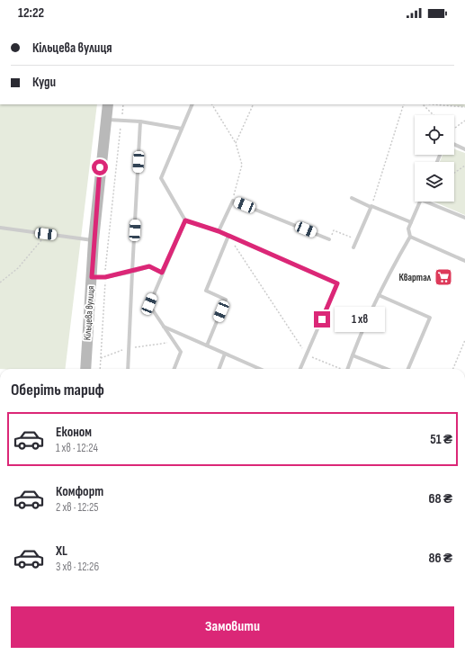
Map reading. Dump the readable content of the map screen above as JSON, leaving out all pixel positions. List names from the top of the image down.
{
  "streets": {
    "main road": ["Кільцева вулиця"]
  },
  "places": {
    "supermarket": ["Квартал"]
  },
  "page": {
    "status": "12:22",
    "banner": ["Кільцева вулиця", "Куди"],
    "bubble": "1 хв",
    "heading": "Оберіть тариф",
    "list": [
      {
        "name": "Економ",
        "note": "1 хв · 12:24",
        "value": "51 ₴"
      },
      {
        "name": "Комфорт",
        "note": "2 хв · 12:25",
        "value": "68 ₴"
      },
      {
        "name": "XL",
        "note": "3 хв · 12:26",
        "value": "86 ₴"
      }
    ],
    "buttons": "Замовити"
  }
}
